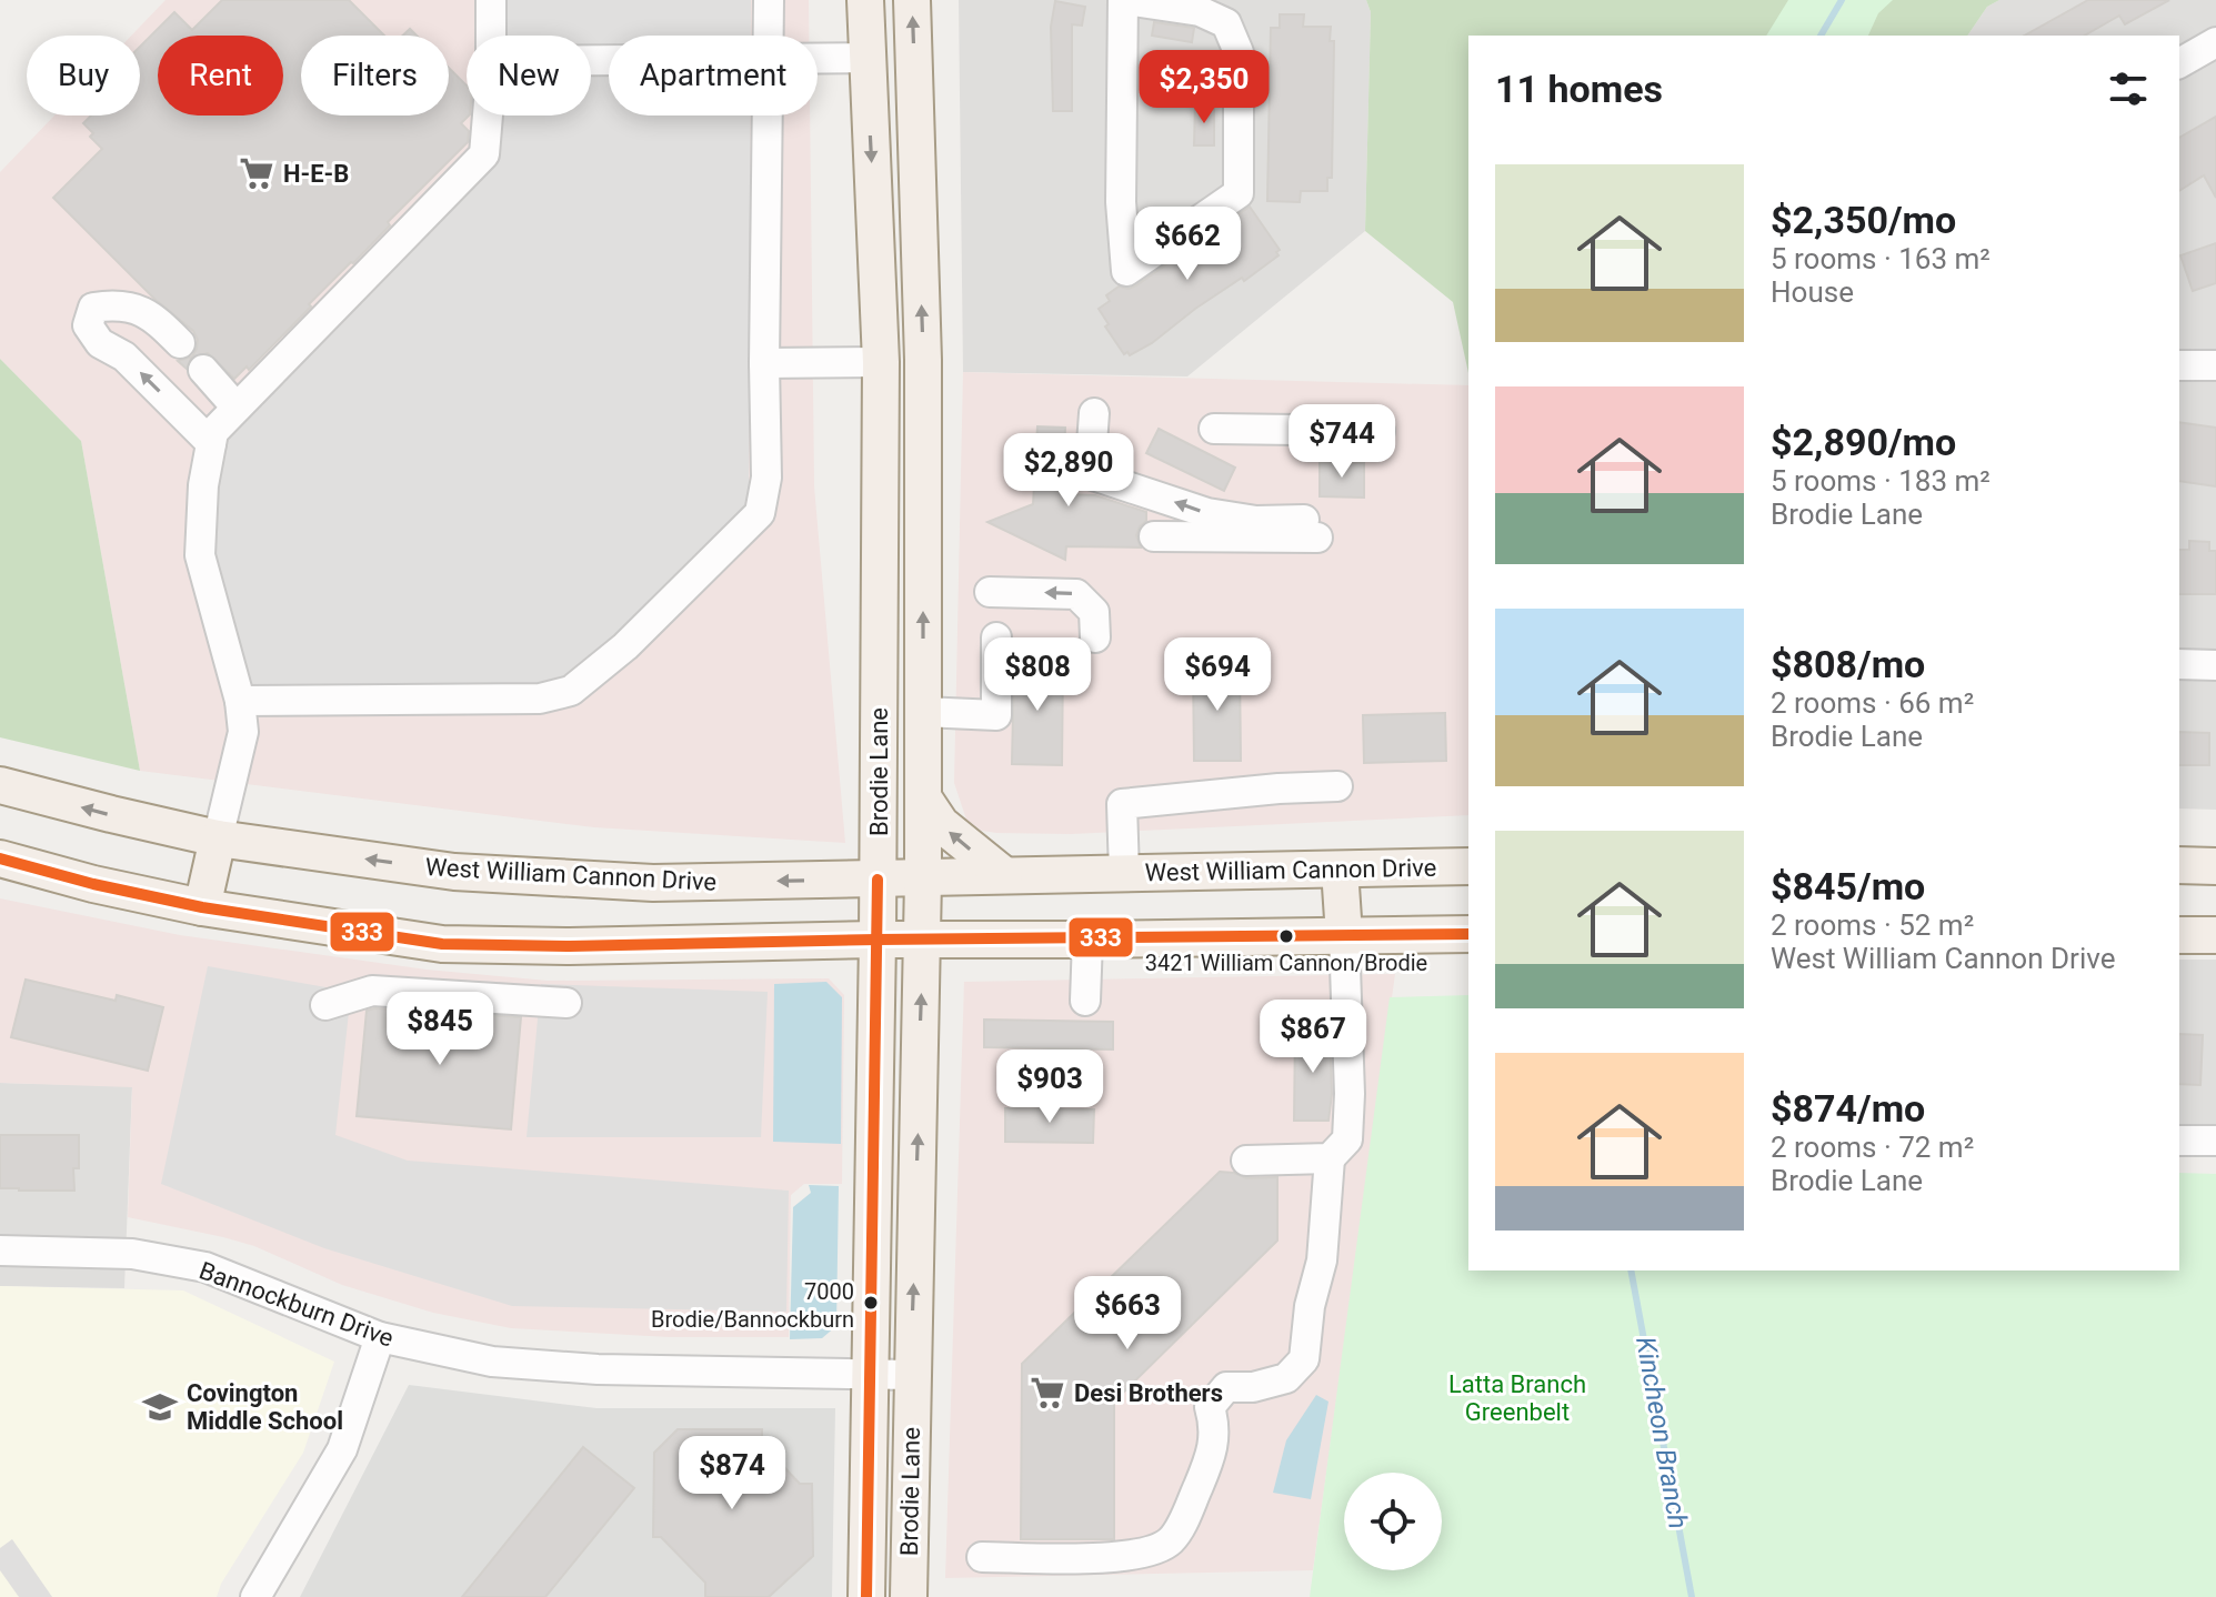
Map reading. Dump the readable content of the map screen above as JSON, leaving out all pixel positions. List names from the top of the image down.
{
  "streets": {
    "main road": ["Brodie Lane", "West William Cannon Drive"],
    "street": ["Bannockburn Drive"]
  },
  "crossings": [
    ["Brodie Lane", "West William Cannon Drive"],
    ["Brodie Lane", "Bannockburn Drive"]
  ],
  "water": ["Kincheon Branch"],
  "parks": ["Latta Branch Greenbelt"],
  "places": {
    "supermarket": ["H-E-B", "Desi Brothers"],
    "other": ["3421 William Cannon/Brodie", "7000 Brodie/Bannockburn"],
    "school or university": ["Covington Middle School"]
  },
  "lines": ["transit line 333"],
  "page": {
    "chip": [
      "Buy",
      "Rent",
      "Filters",
      "New",
      "Apartment"
    ],
    "heading": "11 homes",
    "price": [
      "$2,350",
      "$662",
      "$744",
      "$2,890",
      "$808",
      "$694",
      "$845",
      "$867",
      "$903",
      "$663",
      "$874"
    ],
    "list": [
      {
        "name": "$2,350/mo",
        "note": "5 rooms · 163 m² · House"
      },
      {
        "name": "$2,890/mo",
        "note": "5 rooms · 183 m² · Brodie Lane"
      },
      {
        "name": "$808/mo",
        "note": "2 rooms · 66 m² · Brodie Lane"
      },
      {
        "name": "$845/mo",
        "note": "2 rooms · 52 m² · West William Cannon Drive"
      },
      {
        "name": "$874/mo",
        "note": "2 rooms · 72 m² · Brodie Lane"
      }
    ]
  }
}
